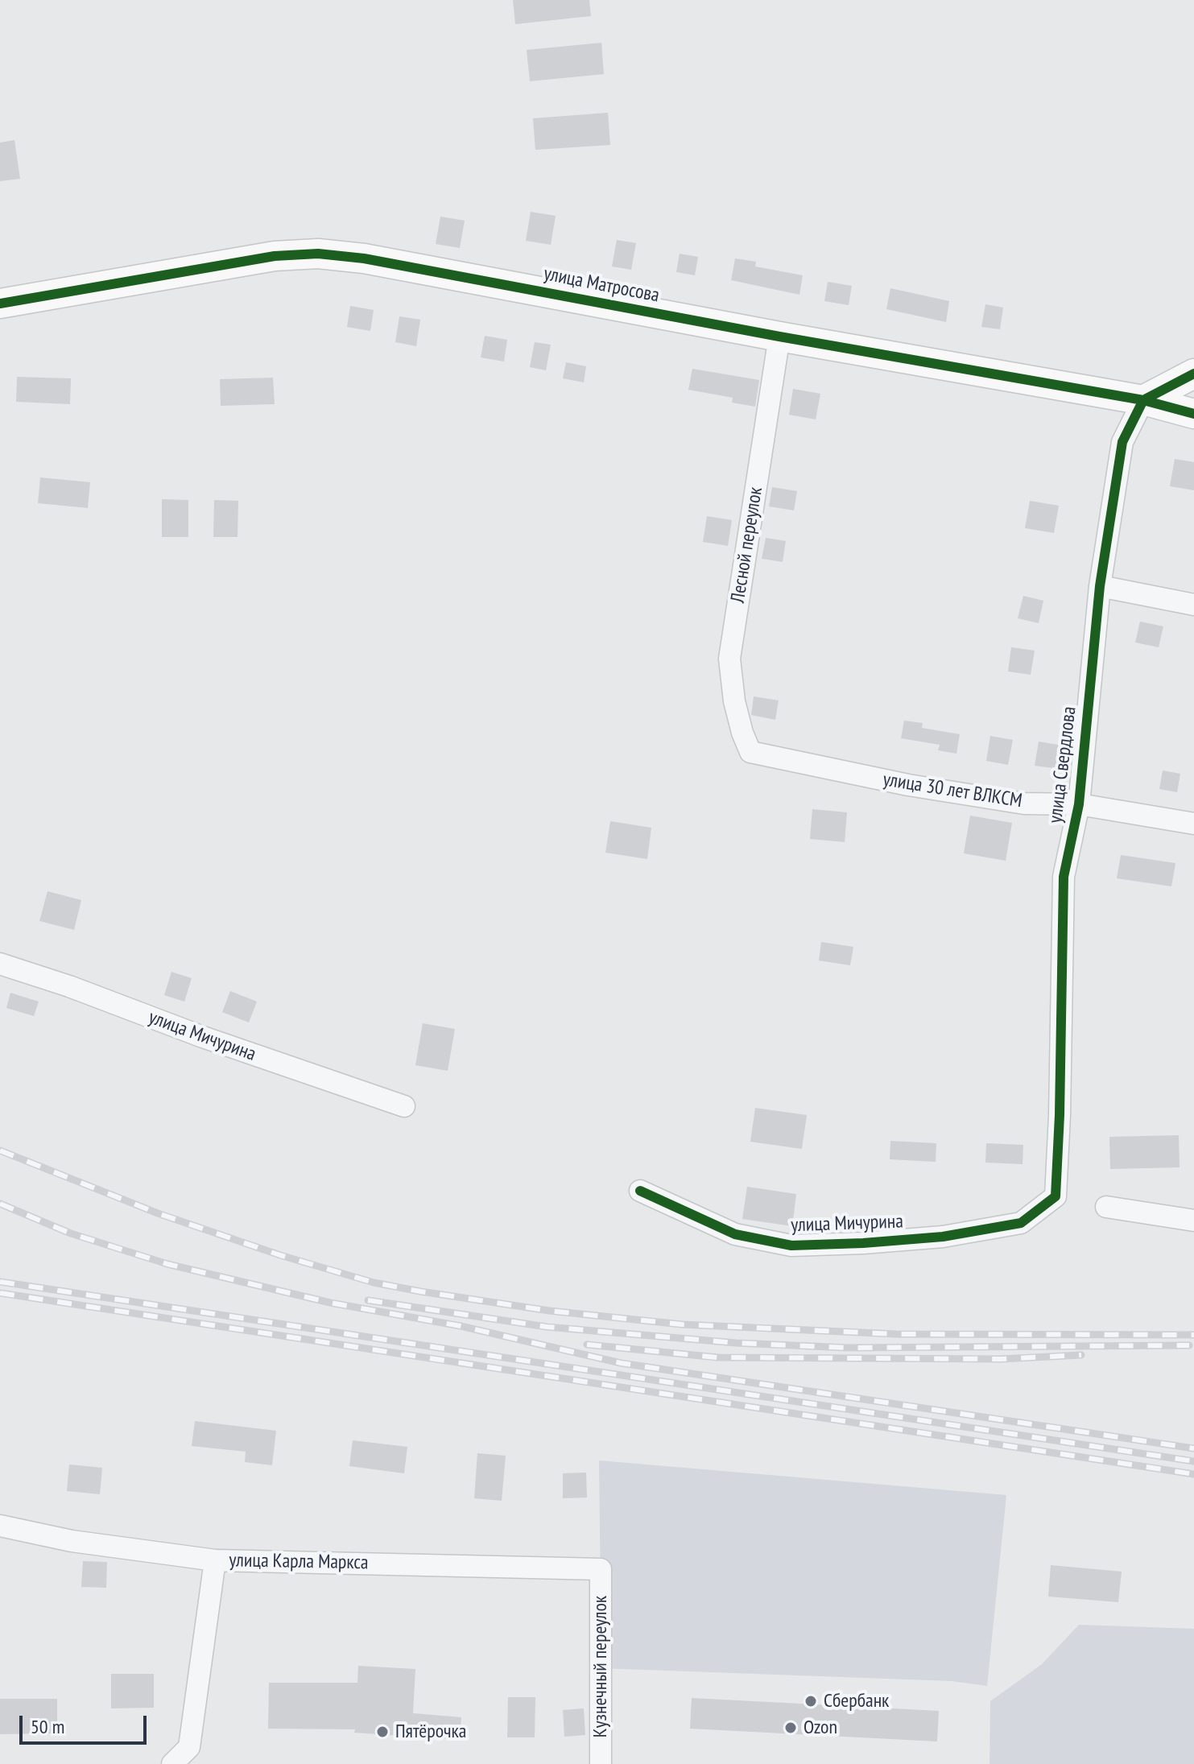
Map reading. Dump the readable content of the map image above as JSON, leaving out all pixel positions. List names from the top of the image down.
{
  "streets": {
    "street": [
      "улица Матросова",
      "Лесной переулок",
      "улица Свердлова",
      "улица 30 лет ВЛКСМ",
      "улица Мичурина",
      "улица Карла Маркса",
      "Кузнечный переулок"
    ]
  },
  "crossings": [
    ["улица Матросова", "Лесной переулок"],
    ["улица Матросова", "улица Свердлова"],
    ["Лесной переулок", "улица 30 лет ВЛКСМ"],
    ["улица Свердлова", "улица 30 лет ВЛКСМ"],
    ["улица Свердлова", "улица Мичурина"],
    ["улица Карла Маркса", "Кузнечный переулок"]
  ],
  "places": ["Сбербанк", "Ozon", "Пятёрочка"],
  "scale_bar": "50 m"
}
